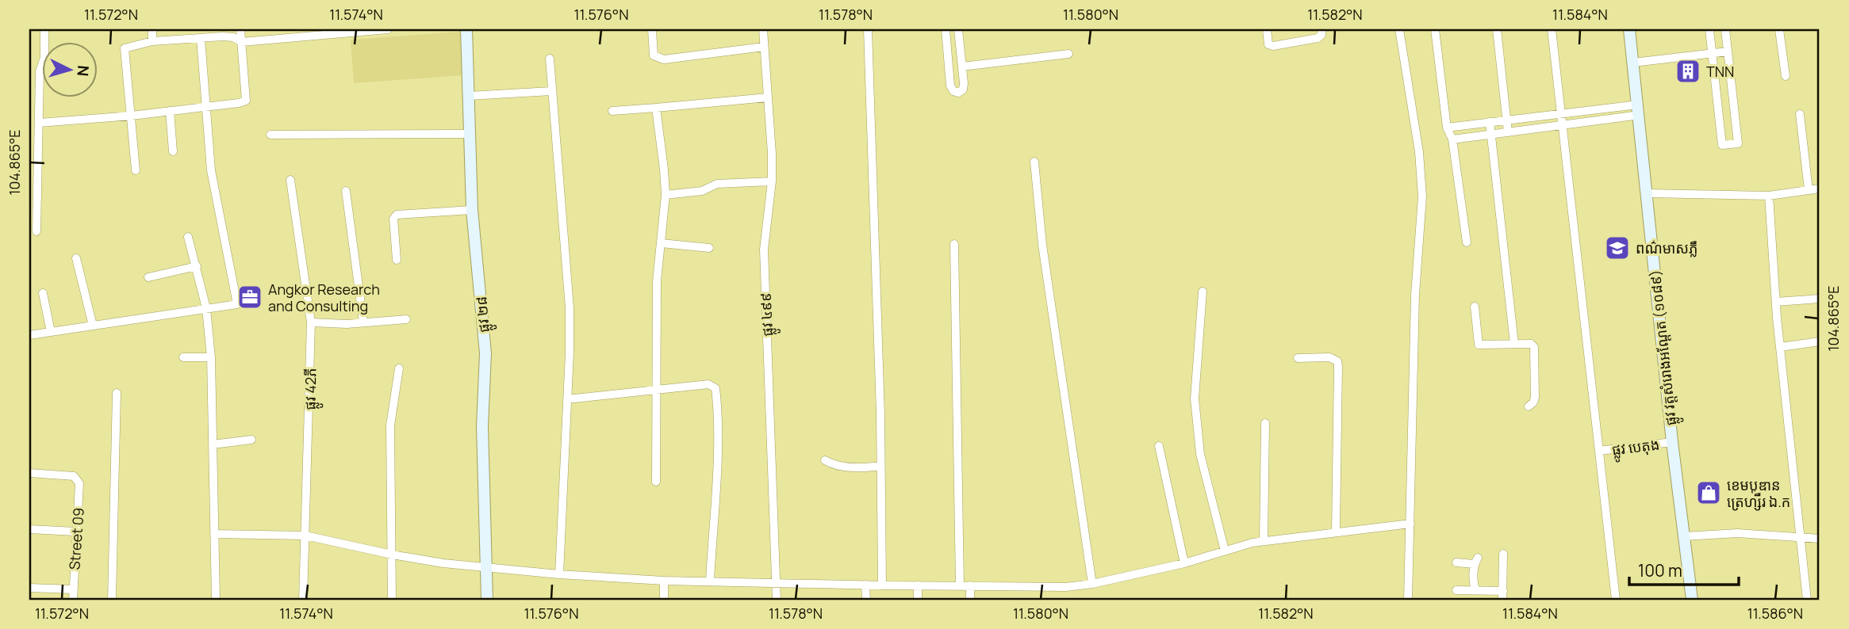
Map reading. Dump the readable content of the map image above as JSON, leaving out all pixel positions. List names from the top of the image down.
{
  "streets": {
    "street": [
      "ផ្លូវ ២៨",
      "ផ្លូវ ៤៩៩",
      "ផ្លូវ វត្តសំរោងអណ្ដែត (១០៨៩)",
      "ផ្លូវ 42ភី",
      "ផ្លូវ បេតុង",
      "Street 09"
    ]
  },
  "crossings": [
    ["ផ្លូវ វត្តសំរោងអណ្ដែត (១០៨៩)", "ផ្លូវ បេតុង"]
  ],
  "places": {
    "building": ["TNN"],
    "school or university": ["ពណ៌មាសភ្លឺ"],
    "office": ["Angkor Research and Consulting"],
    "shop": ["ខេមបូឌាន ត្រេហ្សឺរ ឯ.ក"]
  },
  "scale_bar": "100 m",
  "north": "right",
  "coordinates": [
    "11.572°N",
    "11.574°N",
    "11.576°N",
    "11.578°N",
    "11.580°N",
    "11.582°N",
    "11.584°N",
    "104.865°E",
    "11.586°N"
  ]
}
